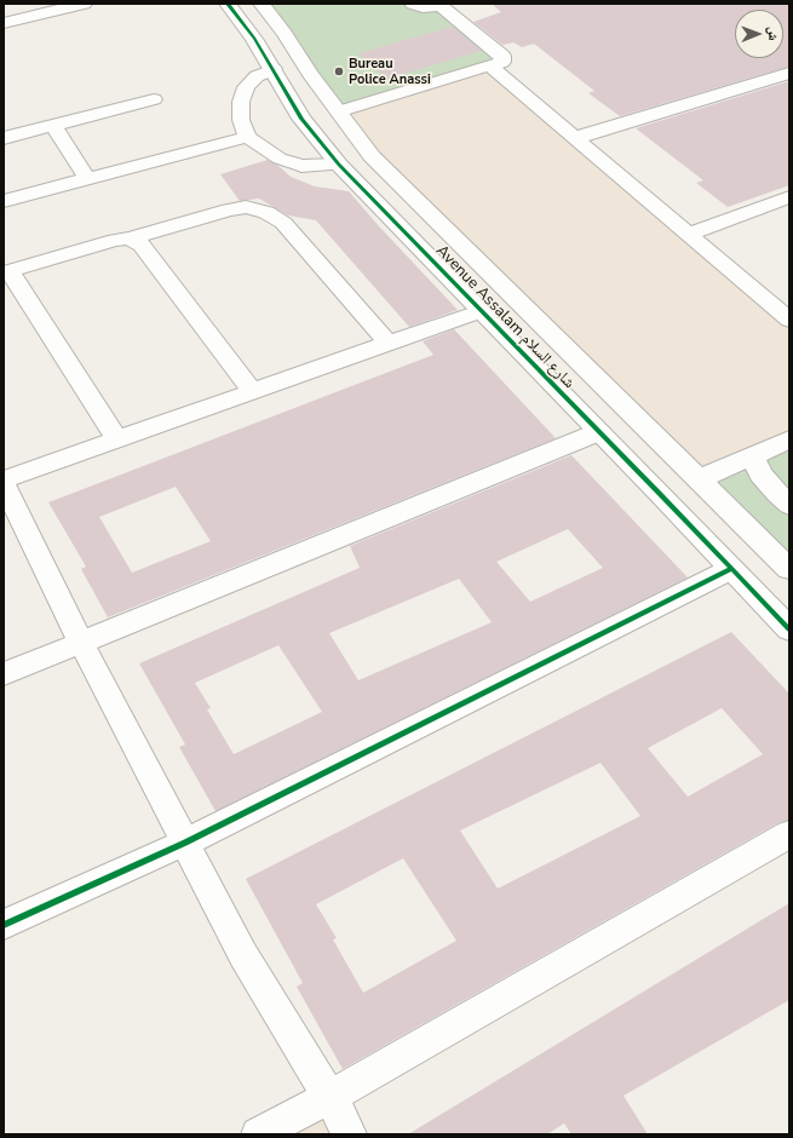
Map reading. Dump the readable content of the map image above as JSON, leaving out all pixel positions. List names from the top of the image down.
{
  "streets": {
    "street": ["Avenue Assalam شارع السلام"]
  },
  "places": ["Bureau Police Anassi"],
  "north": "right"
}
